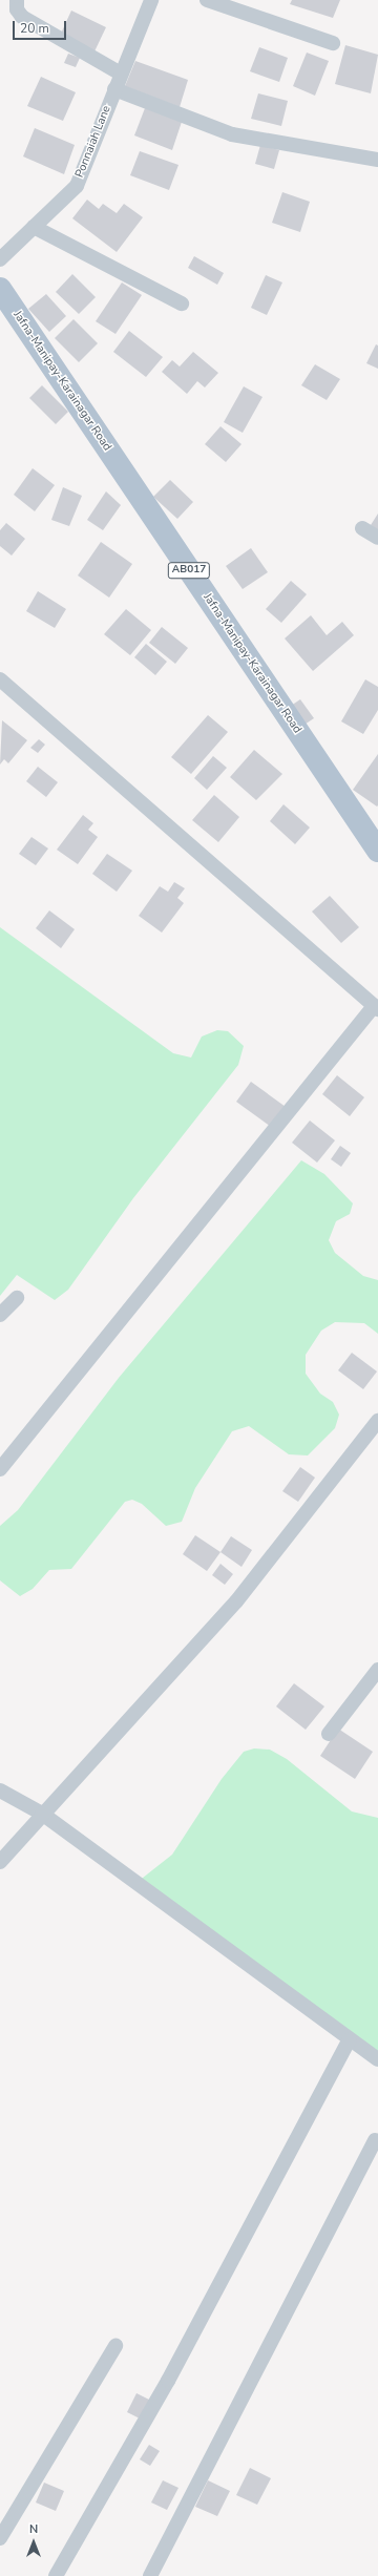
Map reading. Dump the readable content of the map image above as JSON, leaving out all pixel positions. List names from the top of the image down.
{
  "streets": {
    "main road": ["Jafna-Manipay-Karainagar Road", "AB017"],
    "street": ["Ponnaiah Lane"]
  },
  "scale_bar": "20 m",
  "north": "top"
}
